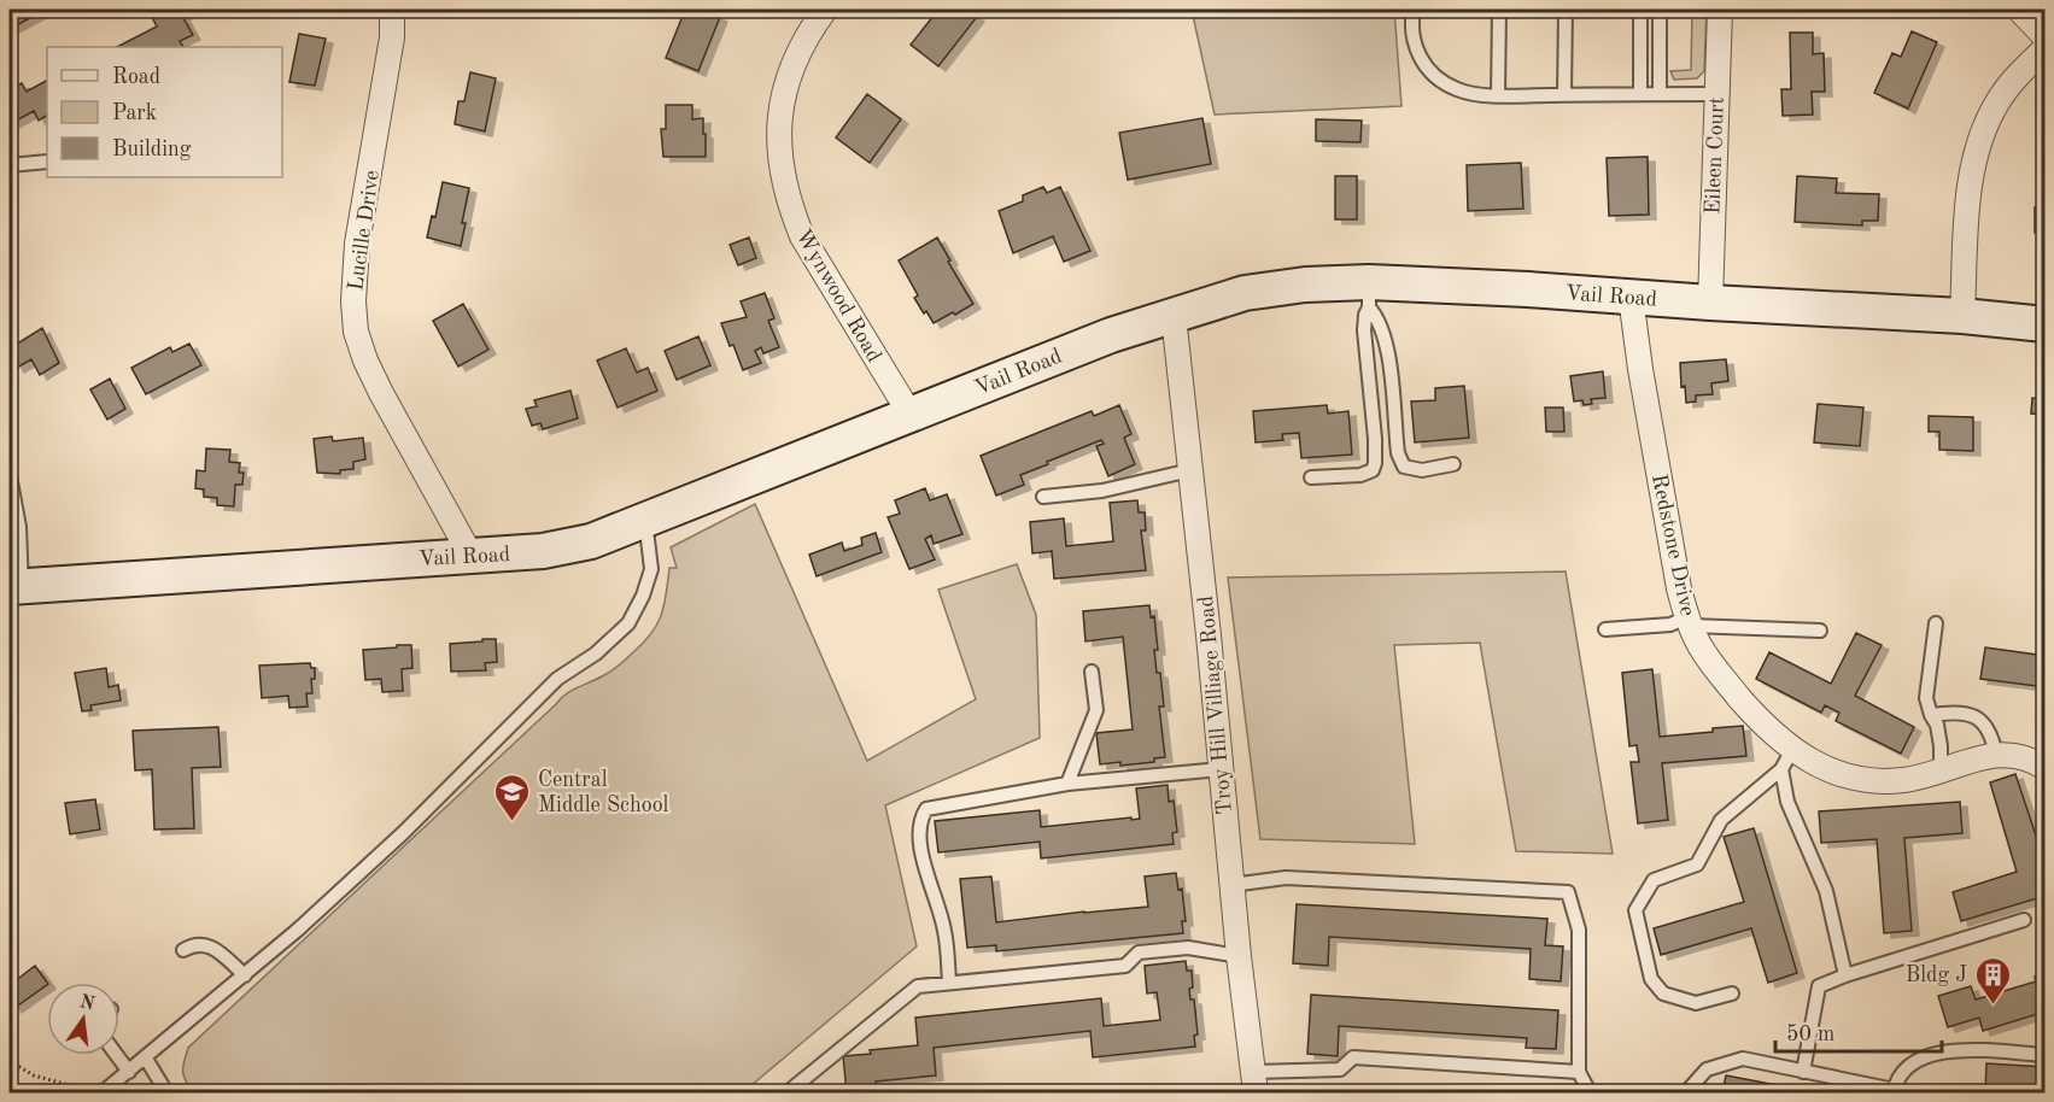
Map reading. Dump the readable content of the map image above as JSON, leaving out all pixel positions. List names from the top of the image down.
{
  "streets": {
    "street": [
      "Eileen Court",
      "Lucille Drive",
      "Wynwood Road",
      "Vail Road",
      "Redstone Drive",
      "Troy Hill Villiage Road"
    ]
  },
  "crossings": [
    ["Eileen Court", "Vail Road"],
    ["Lucille Drive", "Vail Road"],
    ["Wynwood Road", "Vail Road"],
    ["Vail Road", "Redstone Drive"],
    ["Vail Road", "Troy Hill Villiage Road"]
  ],
  "places": {
    "school or university": ["Central Middle School"],
    "building": ["Bldg J"]
  },
  "legend": ["Road", "Park", "Building"],
  "scale_bar": "50 m",
  "north": "top"
}
